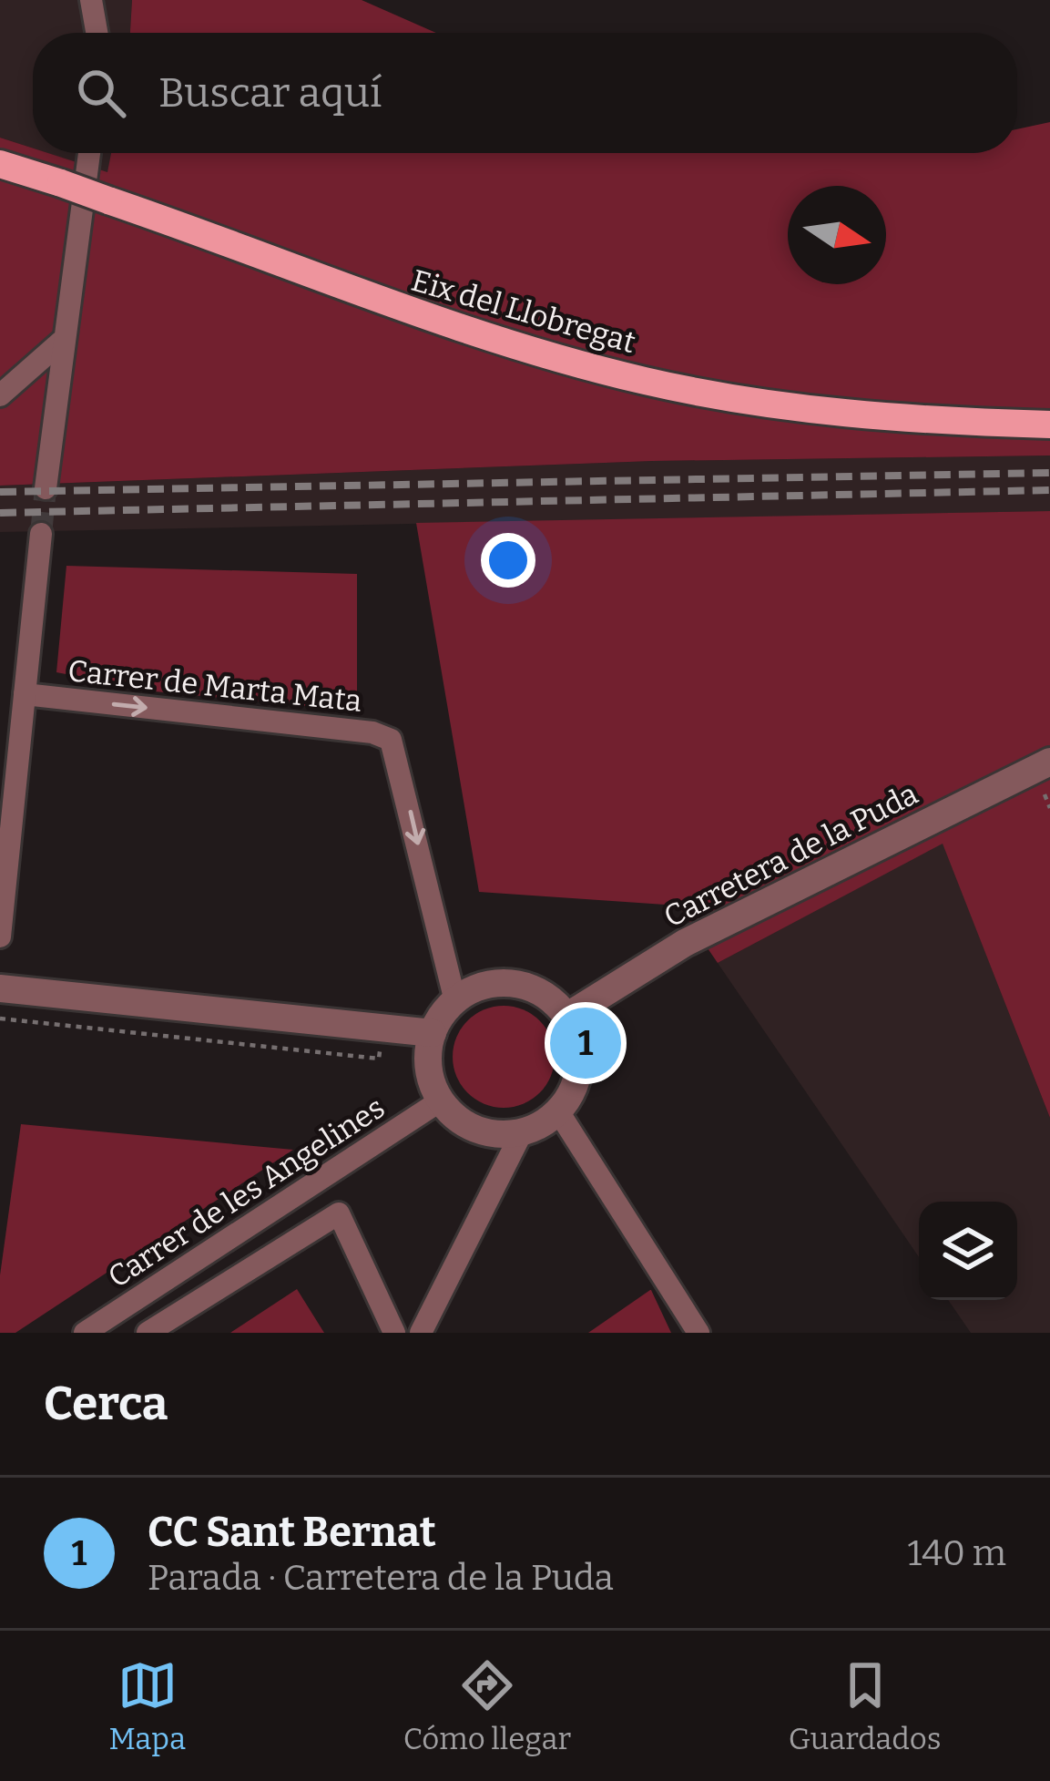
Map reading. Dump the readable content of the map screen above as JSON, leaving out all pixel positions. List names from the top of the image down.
{
  "streets": {
    "main road": ["Eix del Llobregat"],
    "street": ["Carrer de Marta Mata", "Carretera de la Puda", "Carrer de les Angelines"]
  },
  "crossings": [
    ["Carrer de Marta Mata", "Carretera de la Puda"],
    ["Carrer de Marta Mata", "Carrer de les Angelines"],
    ["Carretera de la Puda", "Carrer de les Angelines"]
  ],
  "one_way": ["Carrer de Marta Mata"],
  "north": "right",
  "page": {
    "search": "Buscar aquí",
    "pins": "1",
    "heading": "Cerca",
    "list": [
      {
        "mark": "1",
        "name": "CC Sant Bernat",
        "note": "Parada · Carretera de la Puda",
        "value": "140 m"
      }
    ],
    "nav": ["Mapa", "Cómo llegar", "Guardados"]
  }
}
